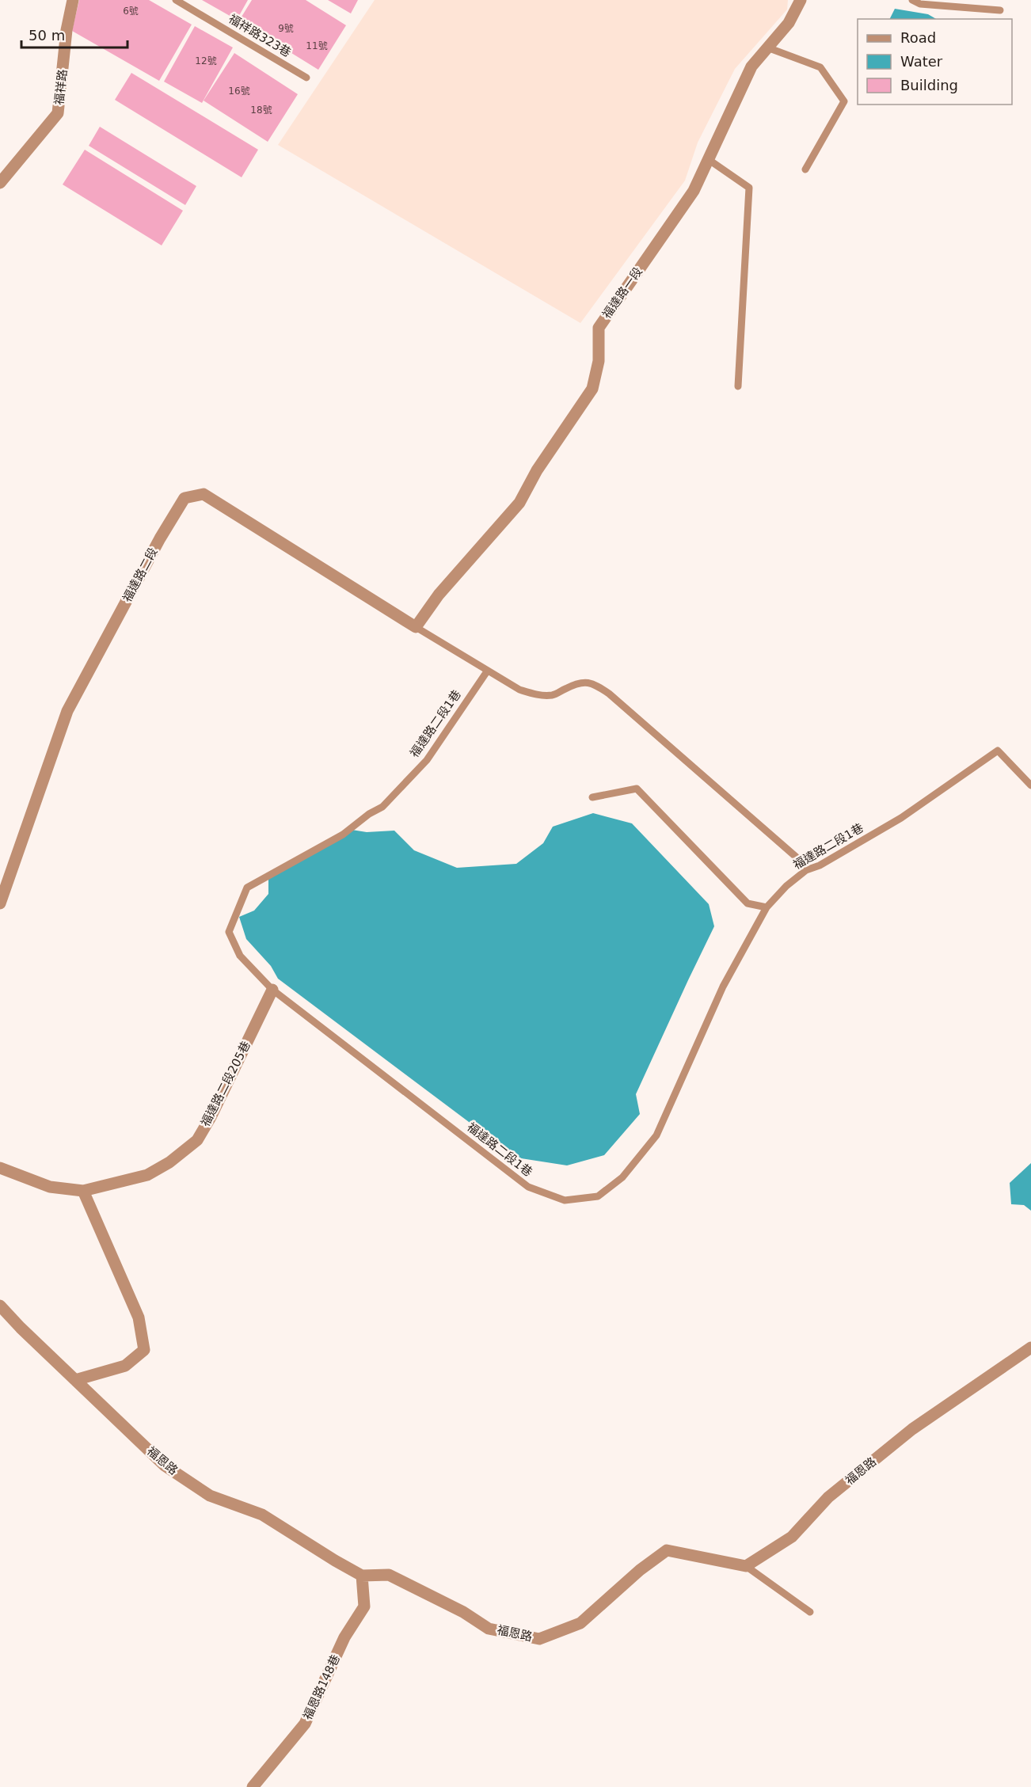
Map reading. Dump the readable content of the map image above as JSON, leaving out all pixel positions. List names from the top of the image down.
{
  "streets": {
    "street": [
      "福祥路",
      "福達路一段",
      "福達路二段",
      "福達路二段205巷",
      "福恩路",
      "福恩路148巷"
    ],
    "lane": ["福祥路323巷", "福達路二段1巷"]
  },
  "crossings": [
    ["福達路一段", "福達路二段"],
    ["福達路二段1巷", "福達路二段205巷"],
    ["福恩路", "福恩路148巷"]
  ],
  "house_numbers": [
    "6號",
    "9號",
    "11號",
    "12號",
    "16號",
    "18號"
  ],
  "legend": ["Road", "Water", "Building"],
  "scale_bar": "50 m"
}
